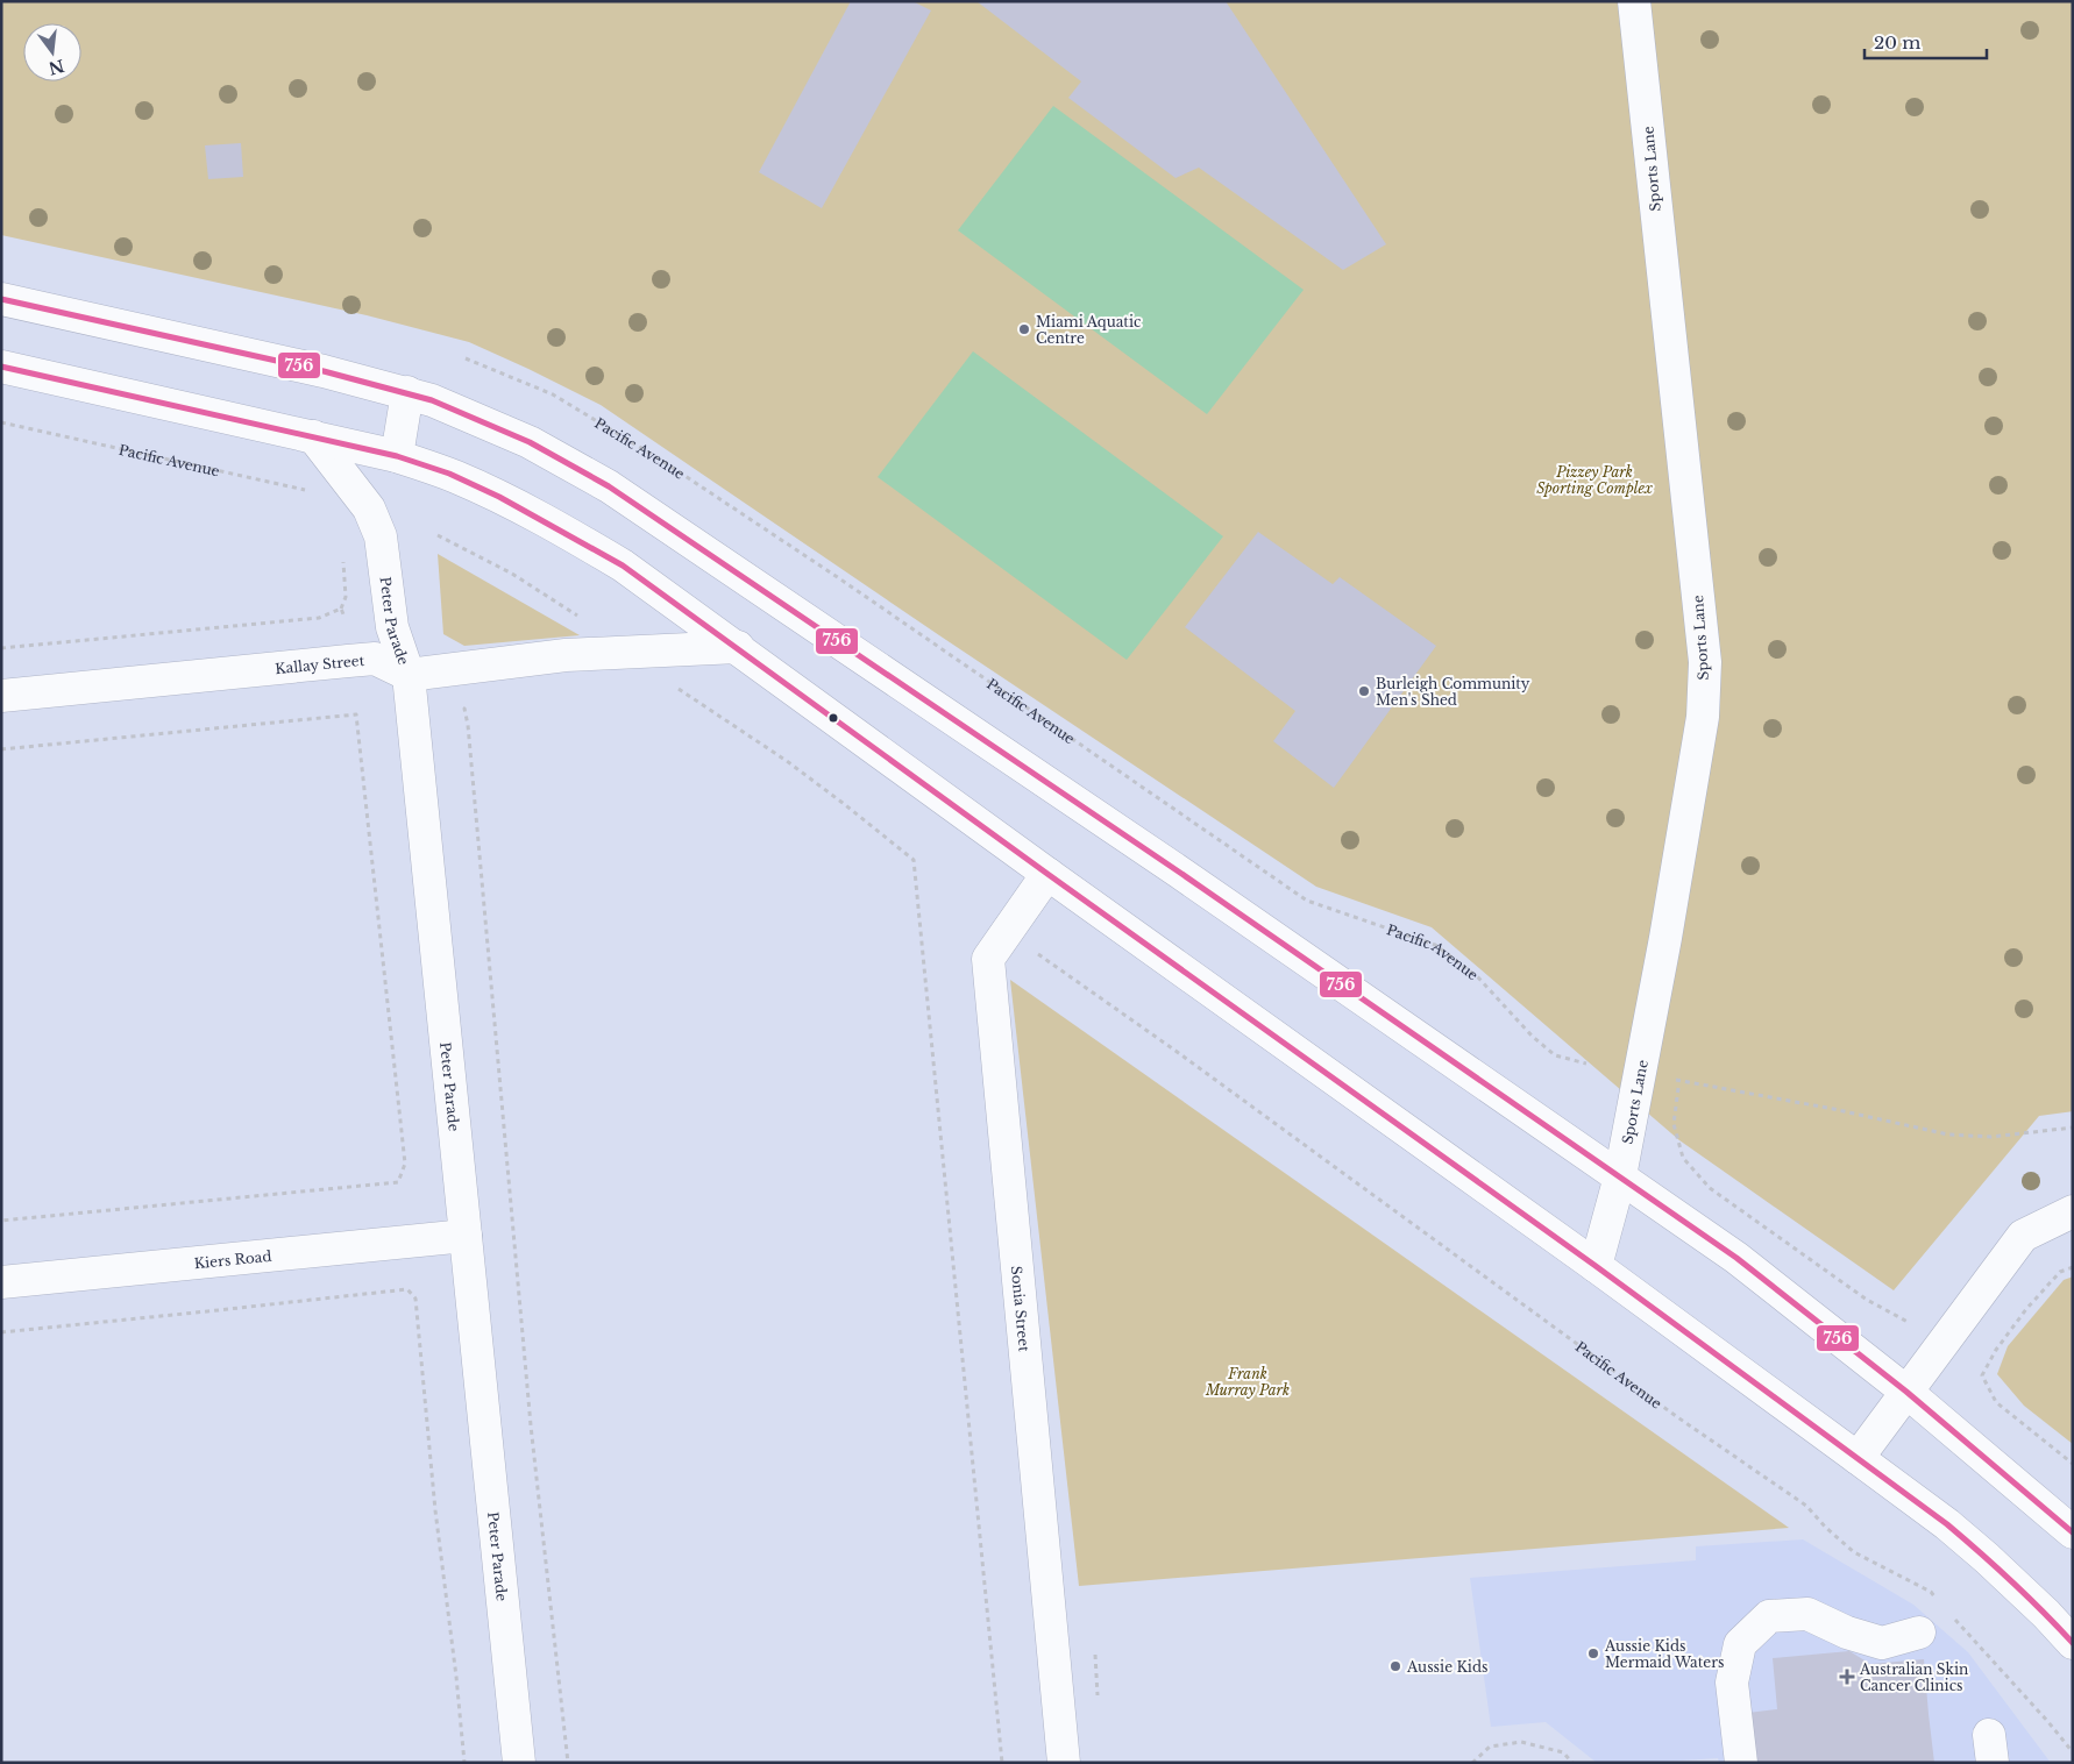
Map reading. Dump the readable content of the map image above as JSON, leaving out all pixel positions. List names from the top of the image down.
{
  "streets": {
    "street": [
      "Sports Lane",
      "Peter Parade",
      "Kallay Street",
      "Kiers Road",
      "Sonia Street"
    ],
    "path": ["Pacific Avenue"]
  },
  "crossings": [
    ["Peter Parade", "Kallay Street"],
    ["Peter Parade", "Kiers Road"]
  ],
  "parks": ["Pizzey Park Sporting Complex", "Frank Murray Park"],
  "places": {
    "other": [
      "Miami Aquatic Centre",
      "Burleigh Community Men's Shed",
      "Aussie Kids Mermaid Waters",
      "Aussie Kids"
    ],
    "health": ["Australian Skin Cancer Clinics"]
  },
  "lines": ["transit line 756"],
  "scale_bar": "20 m",
  "north": "bottom"
}
